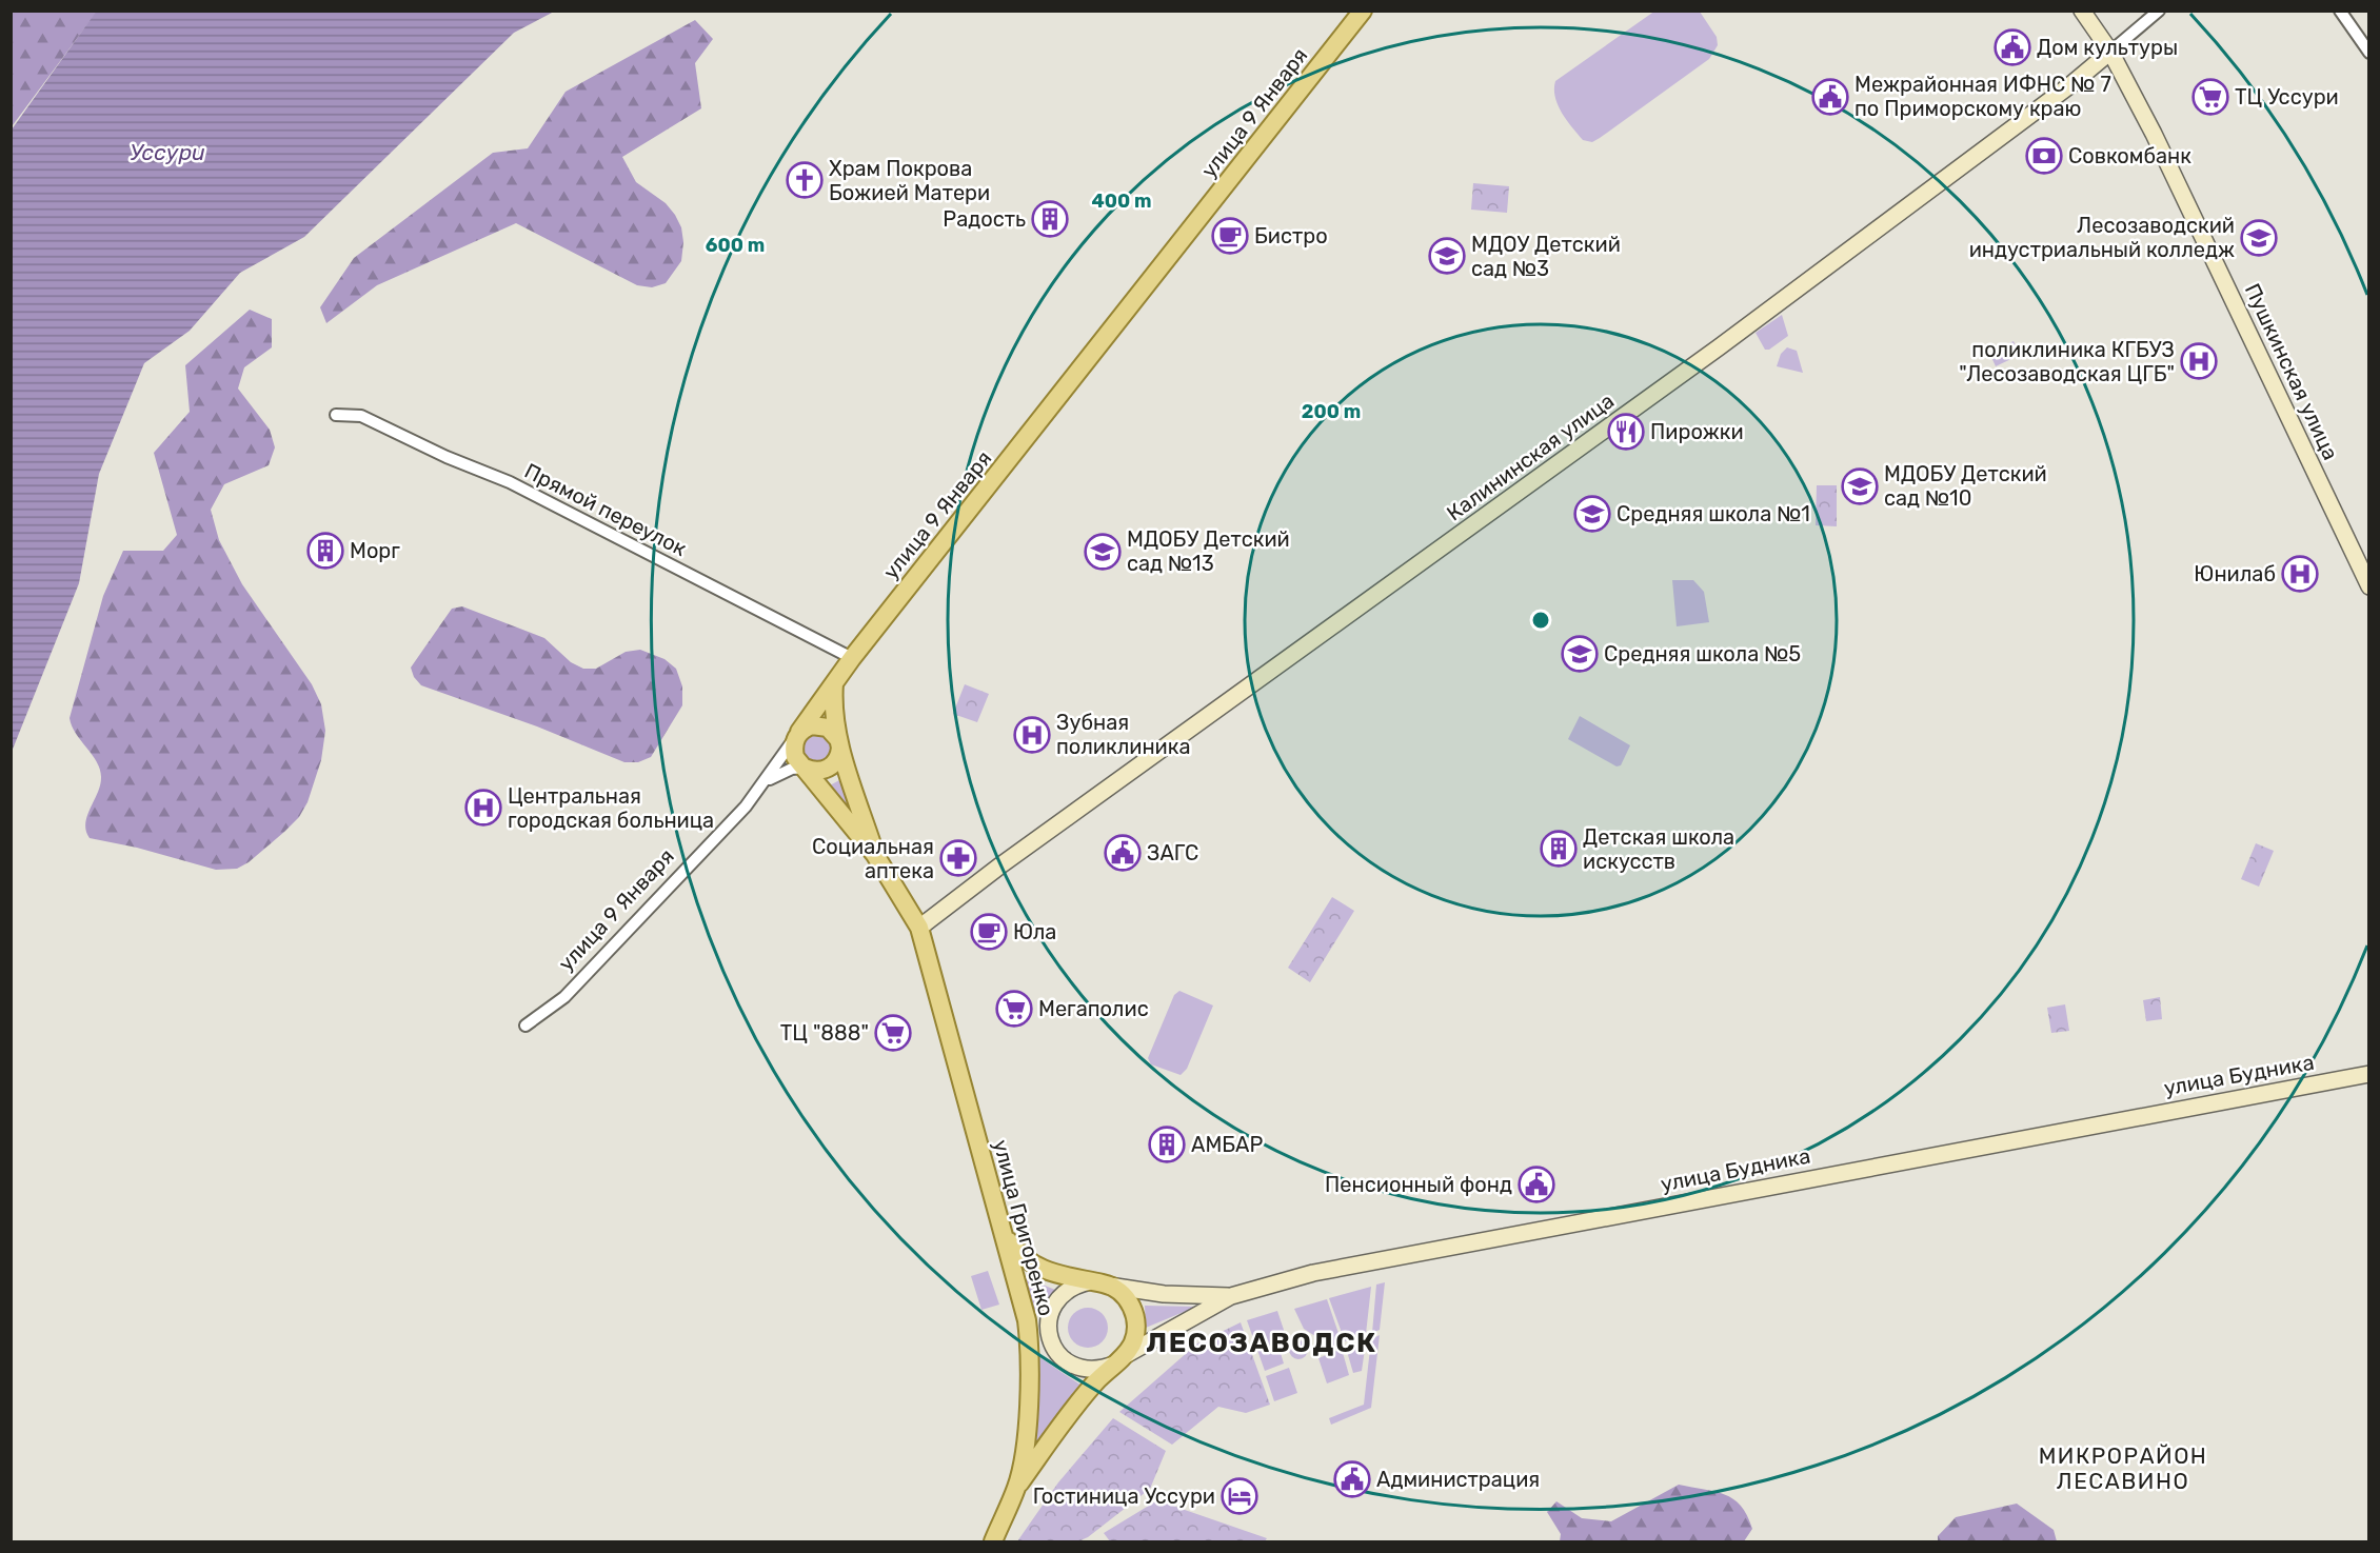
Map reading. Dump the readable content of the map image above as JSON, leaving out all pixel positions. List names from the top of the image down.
{
  "streets": {
    "main road": [
      "улица 9 Января",
      "Пушкинская улица",
      "Калининская улица",
      "улица Будника",
      "улица Григоренко"
    ],
    "street": ["Прямой переулок"]
  },
  "crossings": [
    ["улица 9 Января", "Прямой переулок"],
    ["Пушкинская улица", "Калининская улица"],
    ["Калининская улица", "улица Григоренко"],
    ["улица Будника", "улица Григоренко"]
  ],
  "districts": ["ЛЕСОЗАВОДСК", "МИКРОРАЙОН ЛЕСАВИНО"],
  "water": ["Уссури"],
  "places": {
    "public building": [
      "Дом культуры",
      "Межрайонная ИФНС № 7 по Приморскому краю",
      "ЗАГС",
      "Пенсионный фонд",
      "Администрация"
    ],
    "supermarket": ["ТЦ Уссури", "Мегаполис", "ТЦ \"888\""],
    "bank": ["Совкомбанк"],
    "church": ["Храм Покрова Божией Матери"],
    "building": [
      "Радость",
      "Морг",
      "Детская школа искусств",
      "АМБАР"
    ],
    "cafe": ["Бистро", "Юла"],
    "school or university": [
      "Лесозаводский индустриальный колледж",
      "МДОУ Детский сад №3",
      "МДОБУ Детский сад №10",
      "Средняя школа №1",
      "МДОБУ Детский сад №13",
      "Средняя школа №5"
    ],
    "hospital": [
      "поликлиника КГБУЗ \"Лесозаводская ЦГБ\"",
      "Юнилаб",
      "Зубная поликлиника",
      "Центральная городская больница"
    ],
    "restaurant": ["Пирожки"],
    "pharmacy": ["Социальная аптека"],
    "hotel": ["Гостиница Уссури"]
  },
  "rings": ["400 m", "600 m", "200 m"]
}
